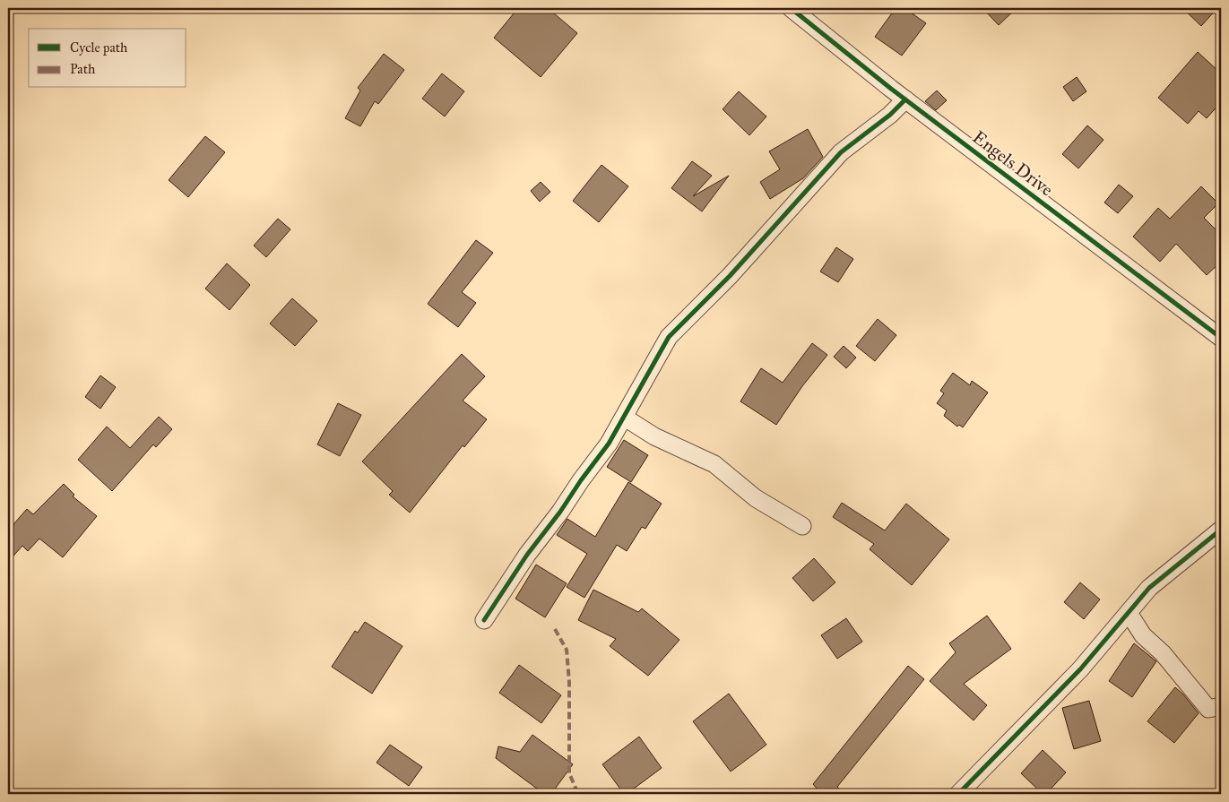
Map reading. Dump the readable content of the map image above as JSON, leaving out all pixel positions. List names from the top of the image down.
{
  "streets": {
    "street": ["Engels Drive"]
  },
  "legend": ["Cycle path", "Path"]
}
